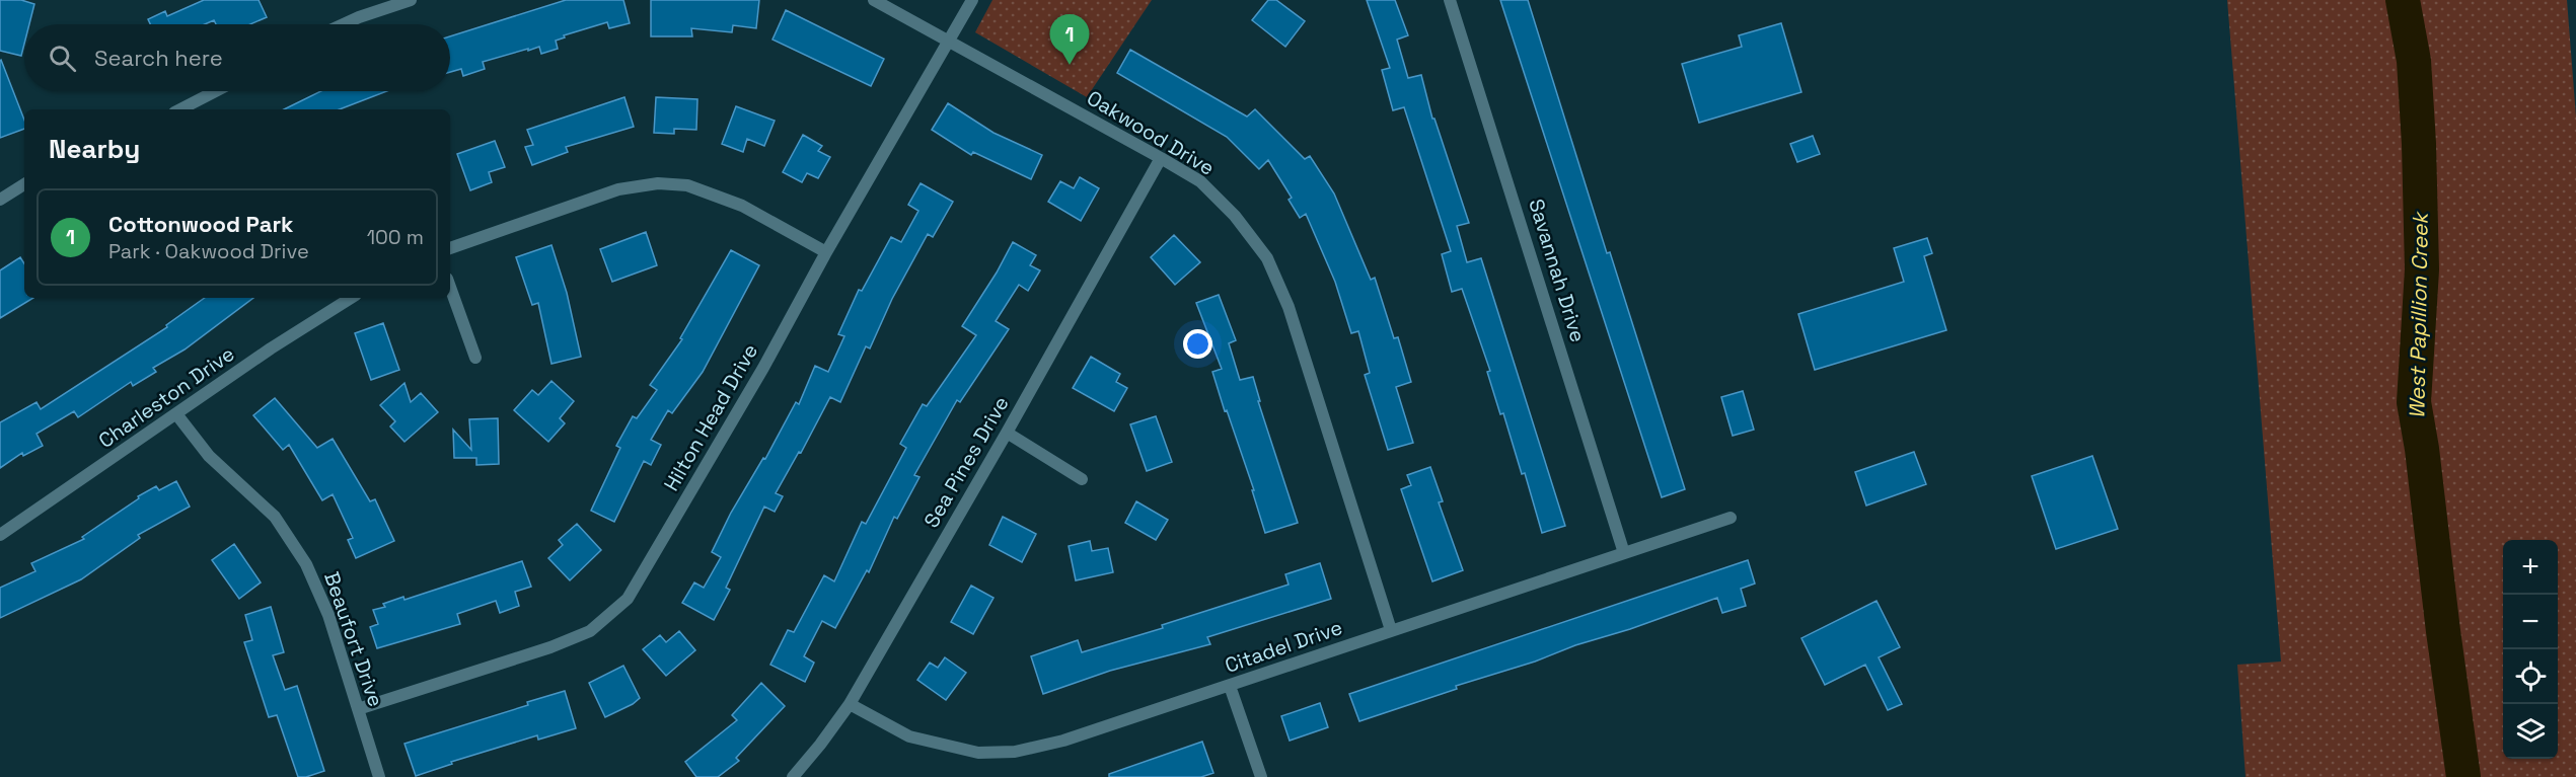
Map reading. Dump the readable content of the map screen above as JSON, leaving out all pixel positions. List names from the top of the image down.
{
  "streets": {
    "street": [
      "Oakwood Drive",
      "Savannah Drive",
      "Charleston Drive",
      "Hilton Head Drive",
      "Sea Pines Drive",
      "Beaufort Drive",
      "Citadel Drive"
    ]
  },
  "crossings": [
    ["Oakwood Drive", "Hilton Head Drive"],
    ["Oakwood Drive", "Sea Pines Drive"],
    ["Oakwood Drive", "Citadel Drive"],
    ["Savannah Drive", "Citadel Drive"],
    ["Charleston Drive", "Beaufort Drive"],
    ["Hilton Head Drive", "Beaufort Drive"],
    ["Sea Pines Drive", "Citadel Drive"]
  ],
  "water": ["West Papillion Creek"],
  "page": {
    "pins": "1",
    "search": "Search here",
    "heading": "Nearby",
    "list": [
      {
        "mark": "1",
        "name": "Cottonwood Park",
        "note": "Park · Oakwood Drive",
        "value": "100 m"
      }
    ],
    "map_buttons": ["+", "−"]
  }
}
